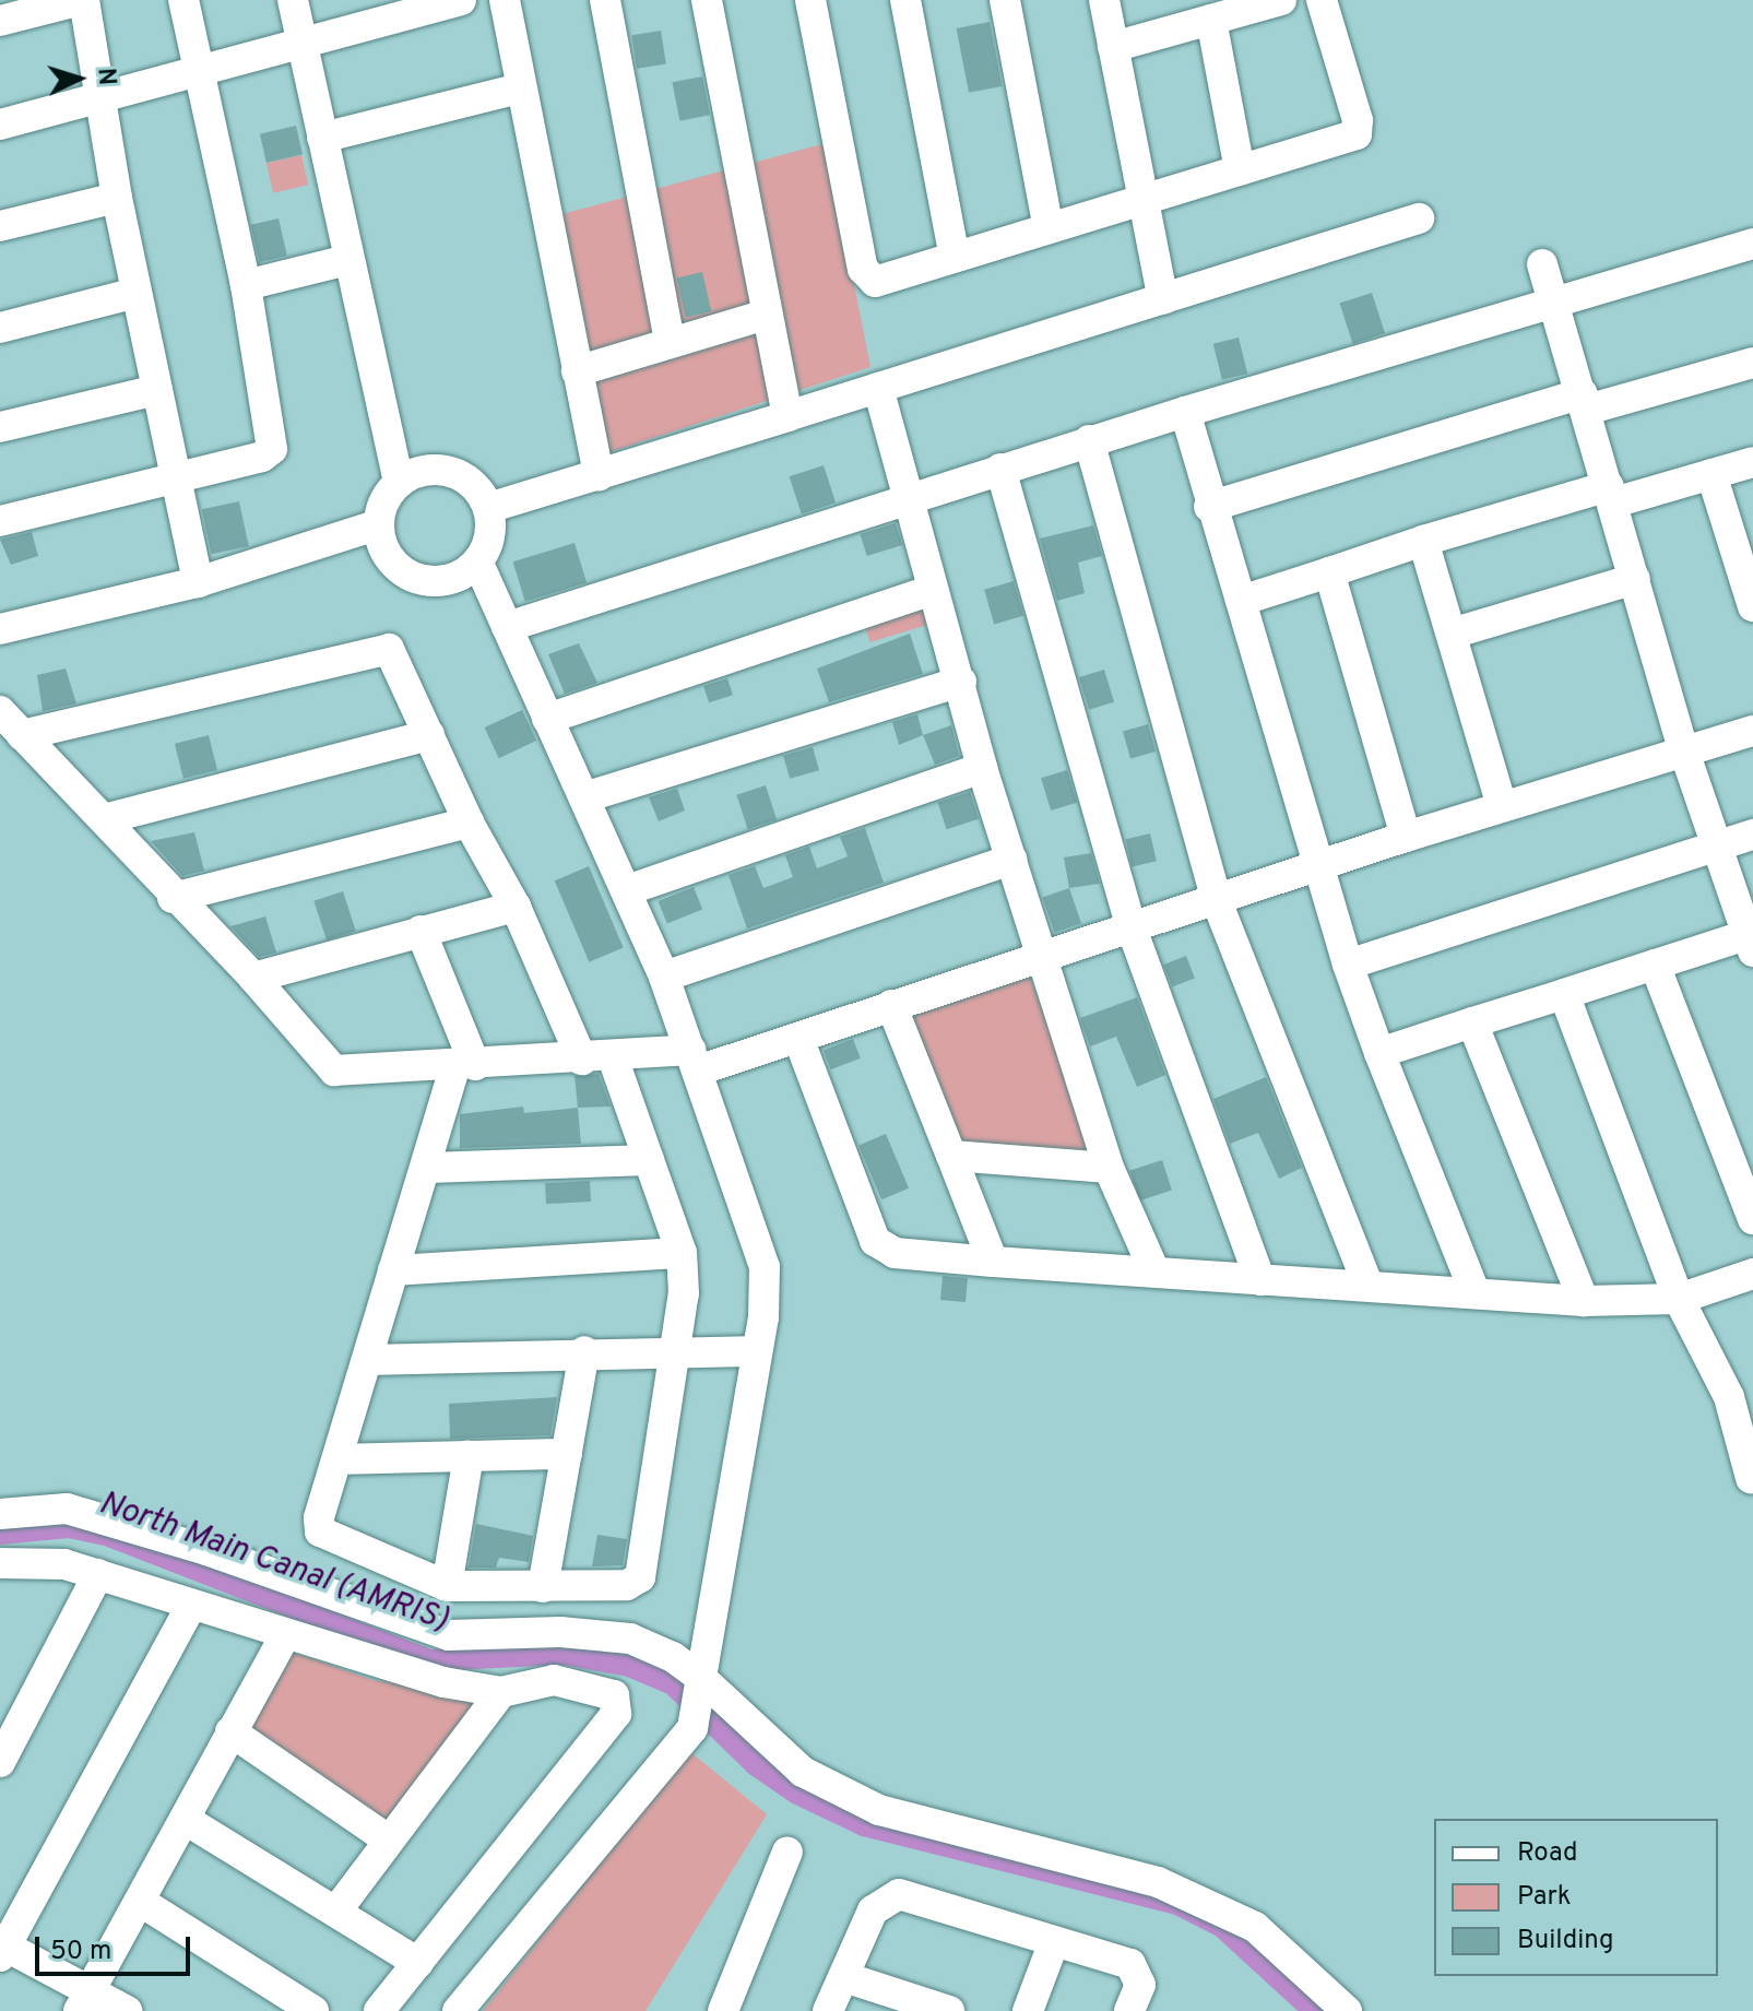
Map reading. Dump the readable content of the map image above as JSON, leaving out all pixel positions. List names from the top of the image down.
{
  "water": ["North Main Canal (AMRIS)"],
  "legend": ["Road", "Park", "Building"],
  "scale_bar": "50 m",
  "north": "right"
}
